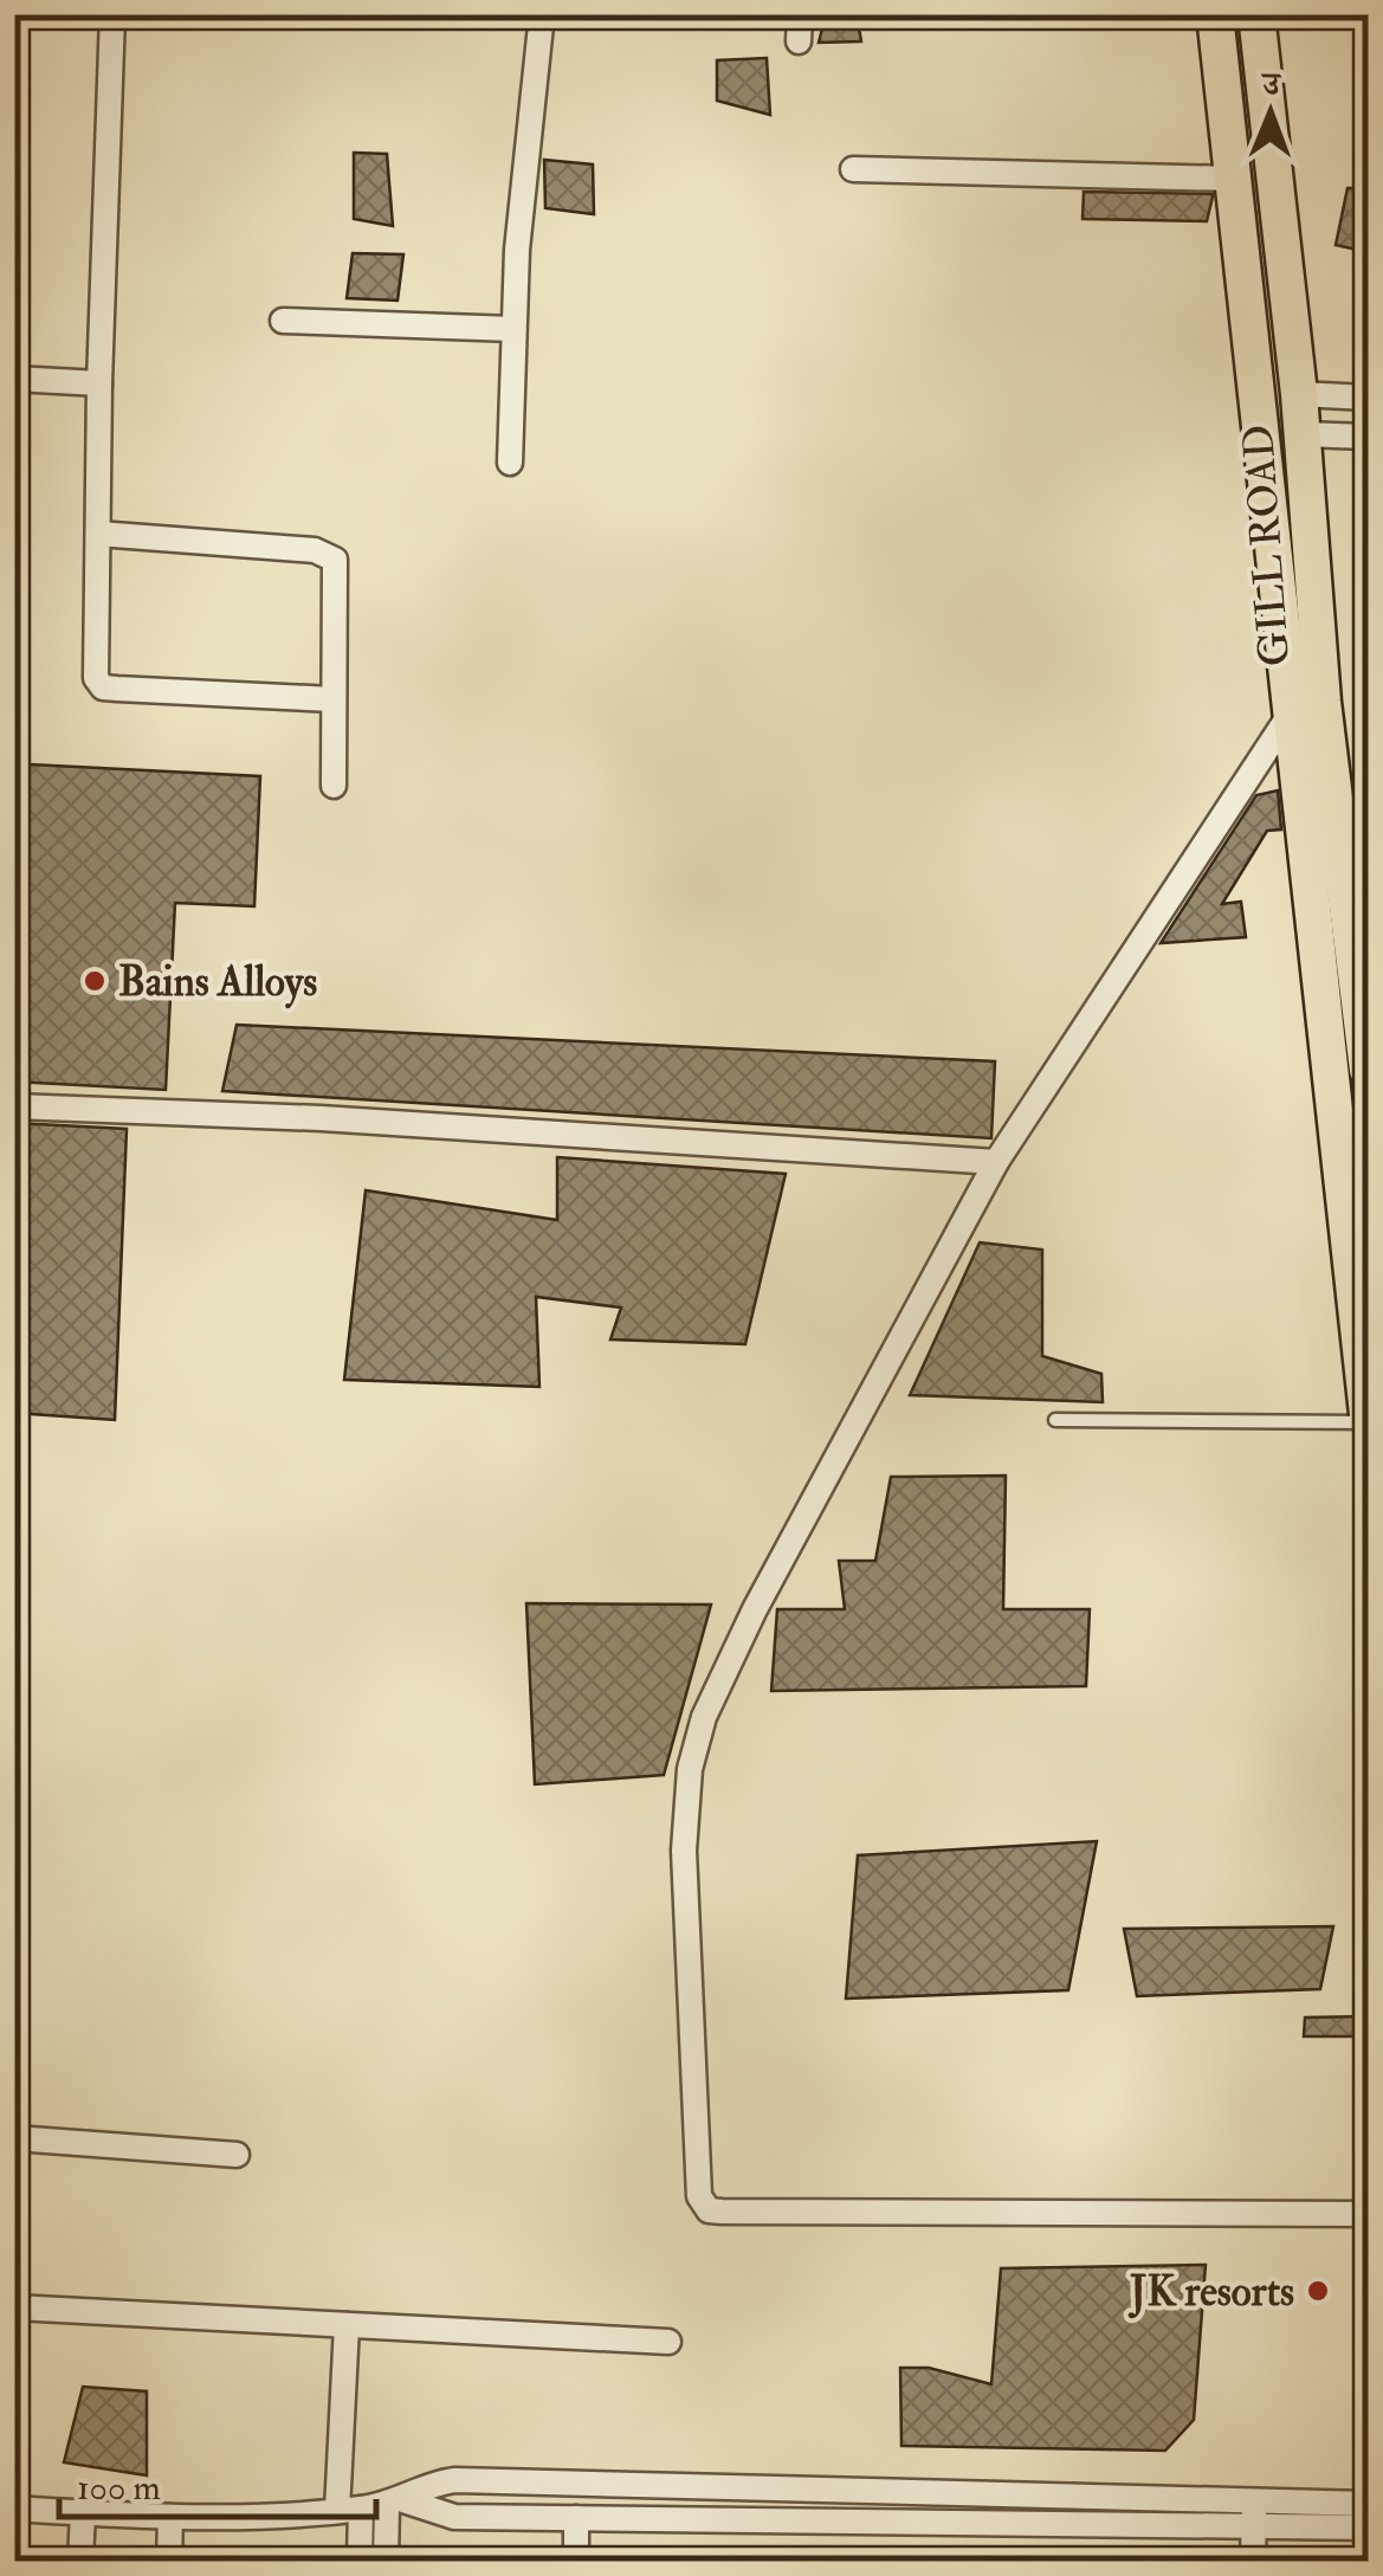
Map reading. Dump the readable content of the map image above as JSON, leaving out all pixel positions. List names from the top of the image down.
{
  "streets": {
    "main road": ["GILL ROAD"]
  },
  "places": ["Bains Alloys", "JK resorts"],
  "scale_bar": "100 m",
  "north": "top"
}
